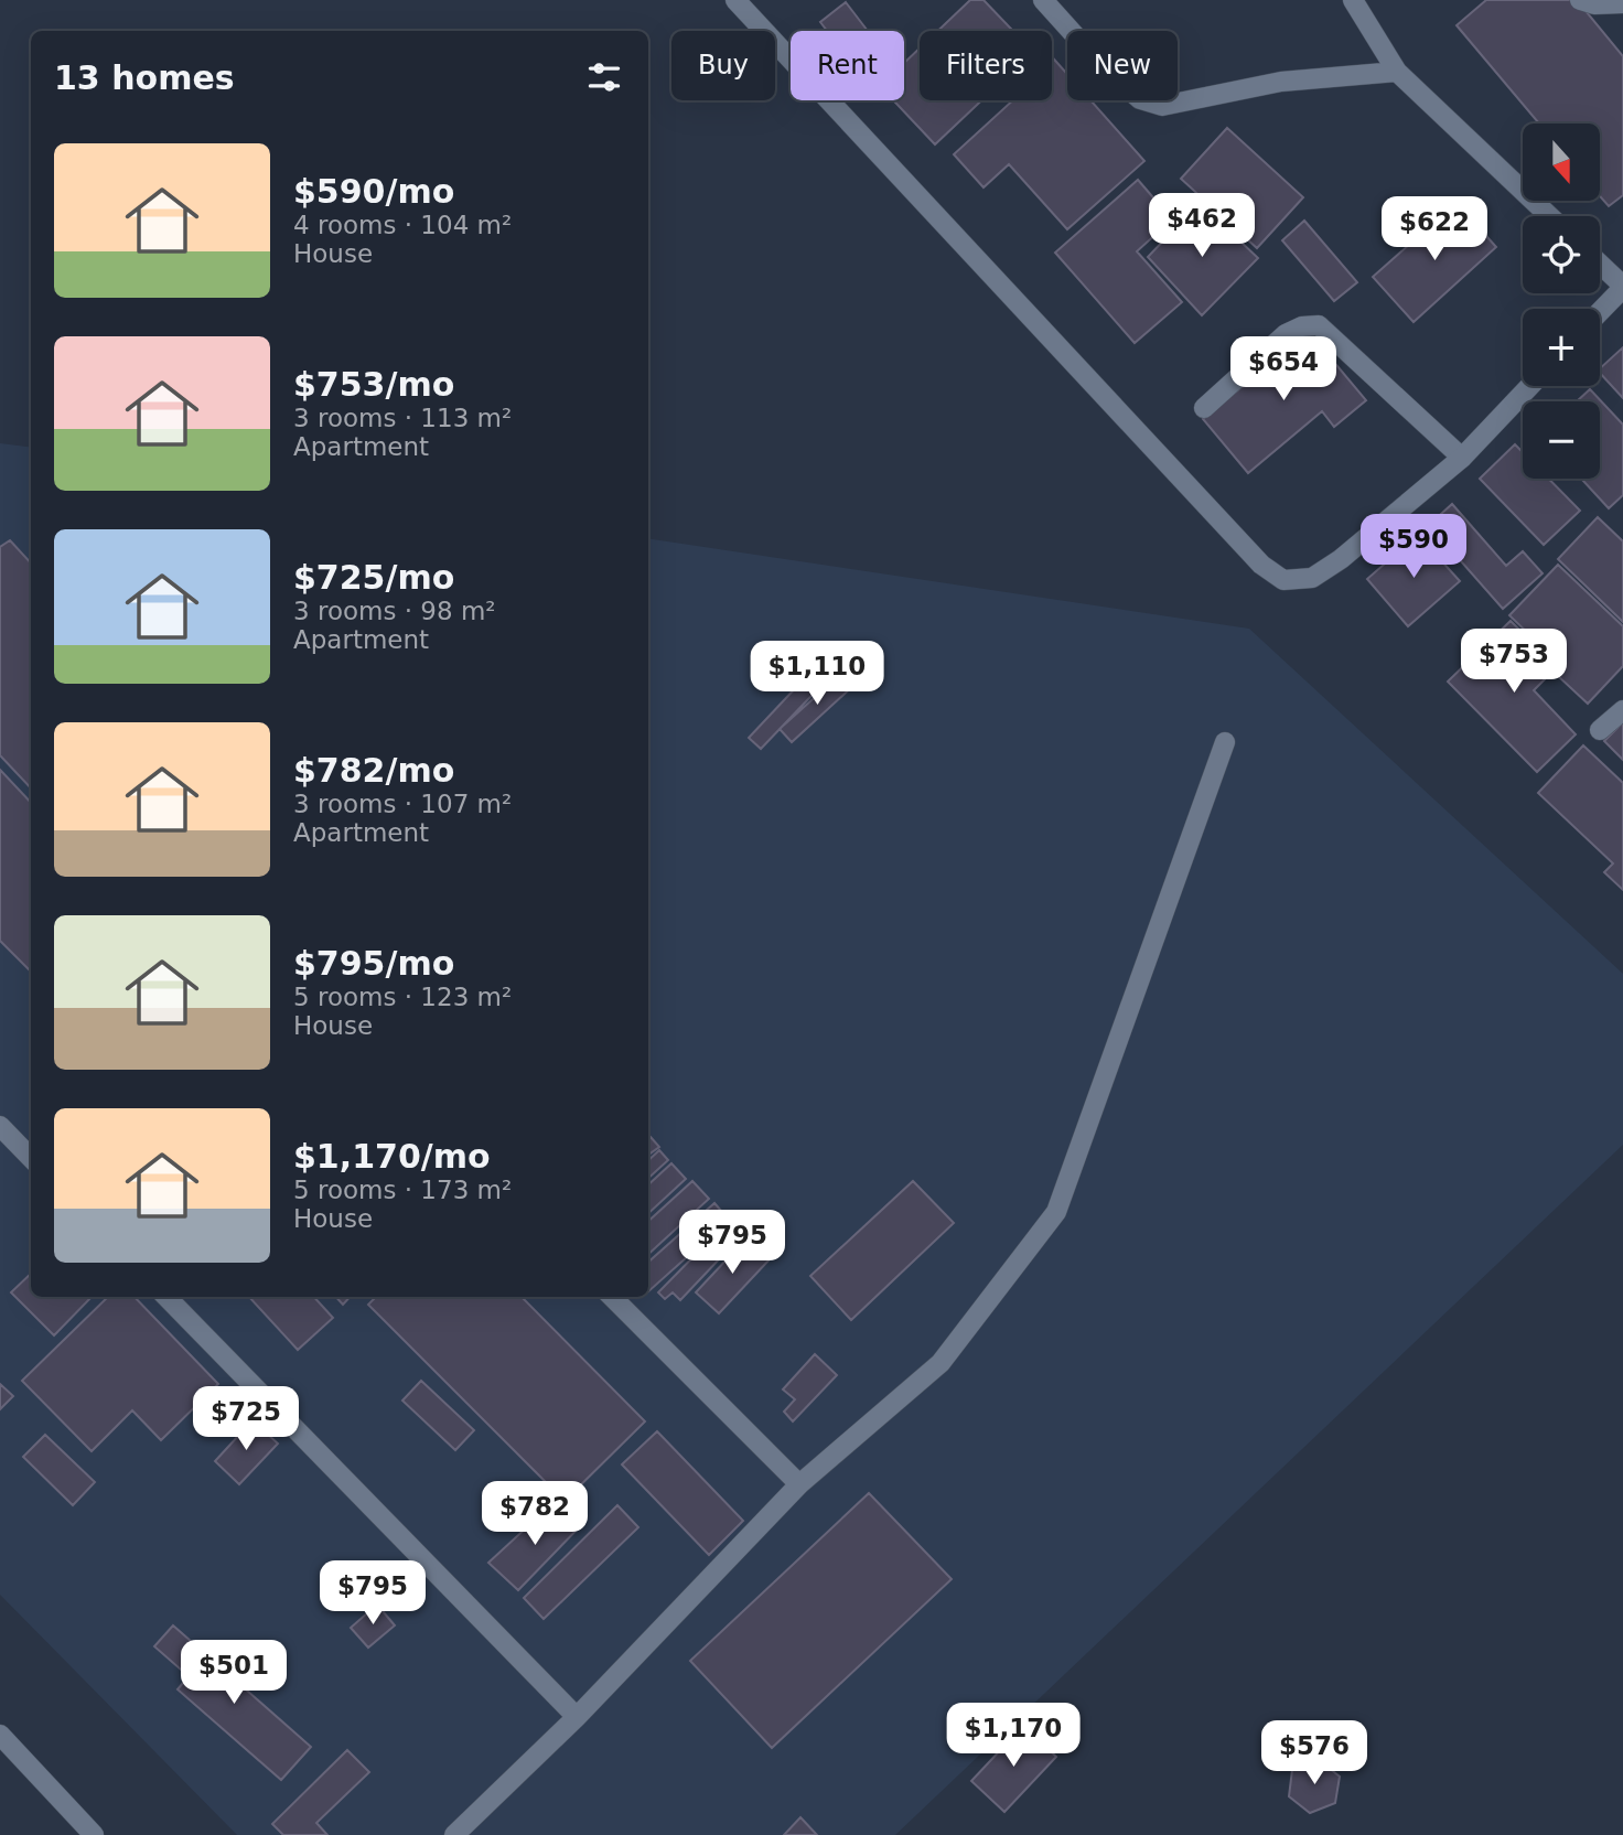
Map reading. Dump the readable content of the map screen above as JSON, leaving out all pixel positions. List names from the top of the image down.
{
  "north": "bottom",
  "page": {
    "chip": [
      "Buy",
      "Rent",
      "Filters",
      "New"
    ],
    "heading": "13 homes",
    "map_buttons": ["+", "−"],
    "list": [
      {
        "name": "$590/mo",
        "note": "4 rooms · 104 m² · House"
      },
      {
        "name": "$753/mo",
        "note": "3 rooms · 113 m² · Apartment"
      },
      {
        "name": "$725/mo",
        "note": "3 rooms · 98 m² · Apartment"
      },
      {
        "name": "$782/mo",
        "note": "3 rooms · 107 m² · Apartment"
      },
      {
        "name": "$795/mo",
        "note": "5 rooms · 123 m² · House"
      },
      {
        "name": "$1,170/mo",
        "note": "5 rooms · 173 m² · House"
      }
    ],
    "price": [
      "$462",
      "$622",
      "$654",
      "$590",
      "$753",
      "$1,110",
      "$795",
      "$725",
      "$782",
      "$795",
      "$501",
      "$1,170",
      "$576"
    ]
  }
}
